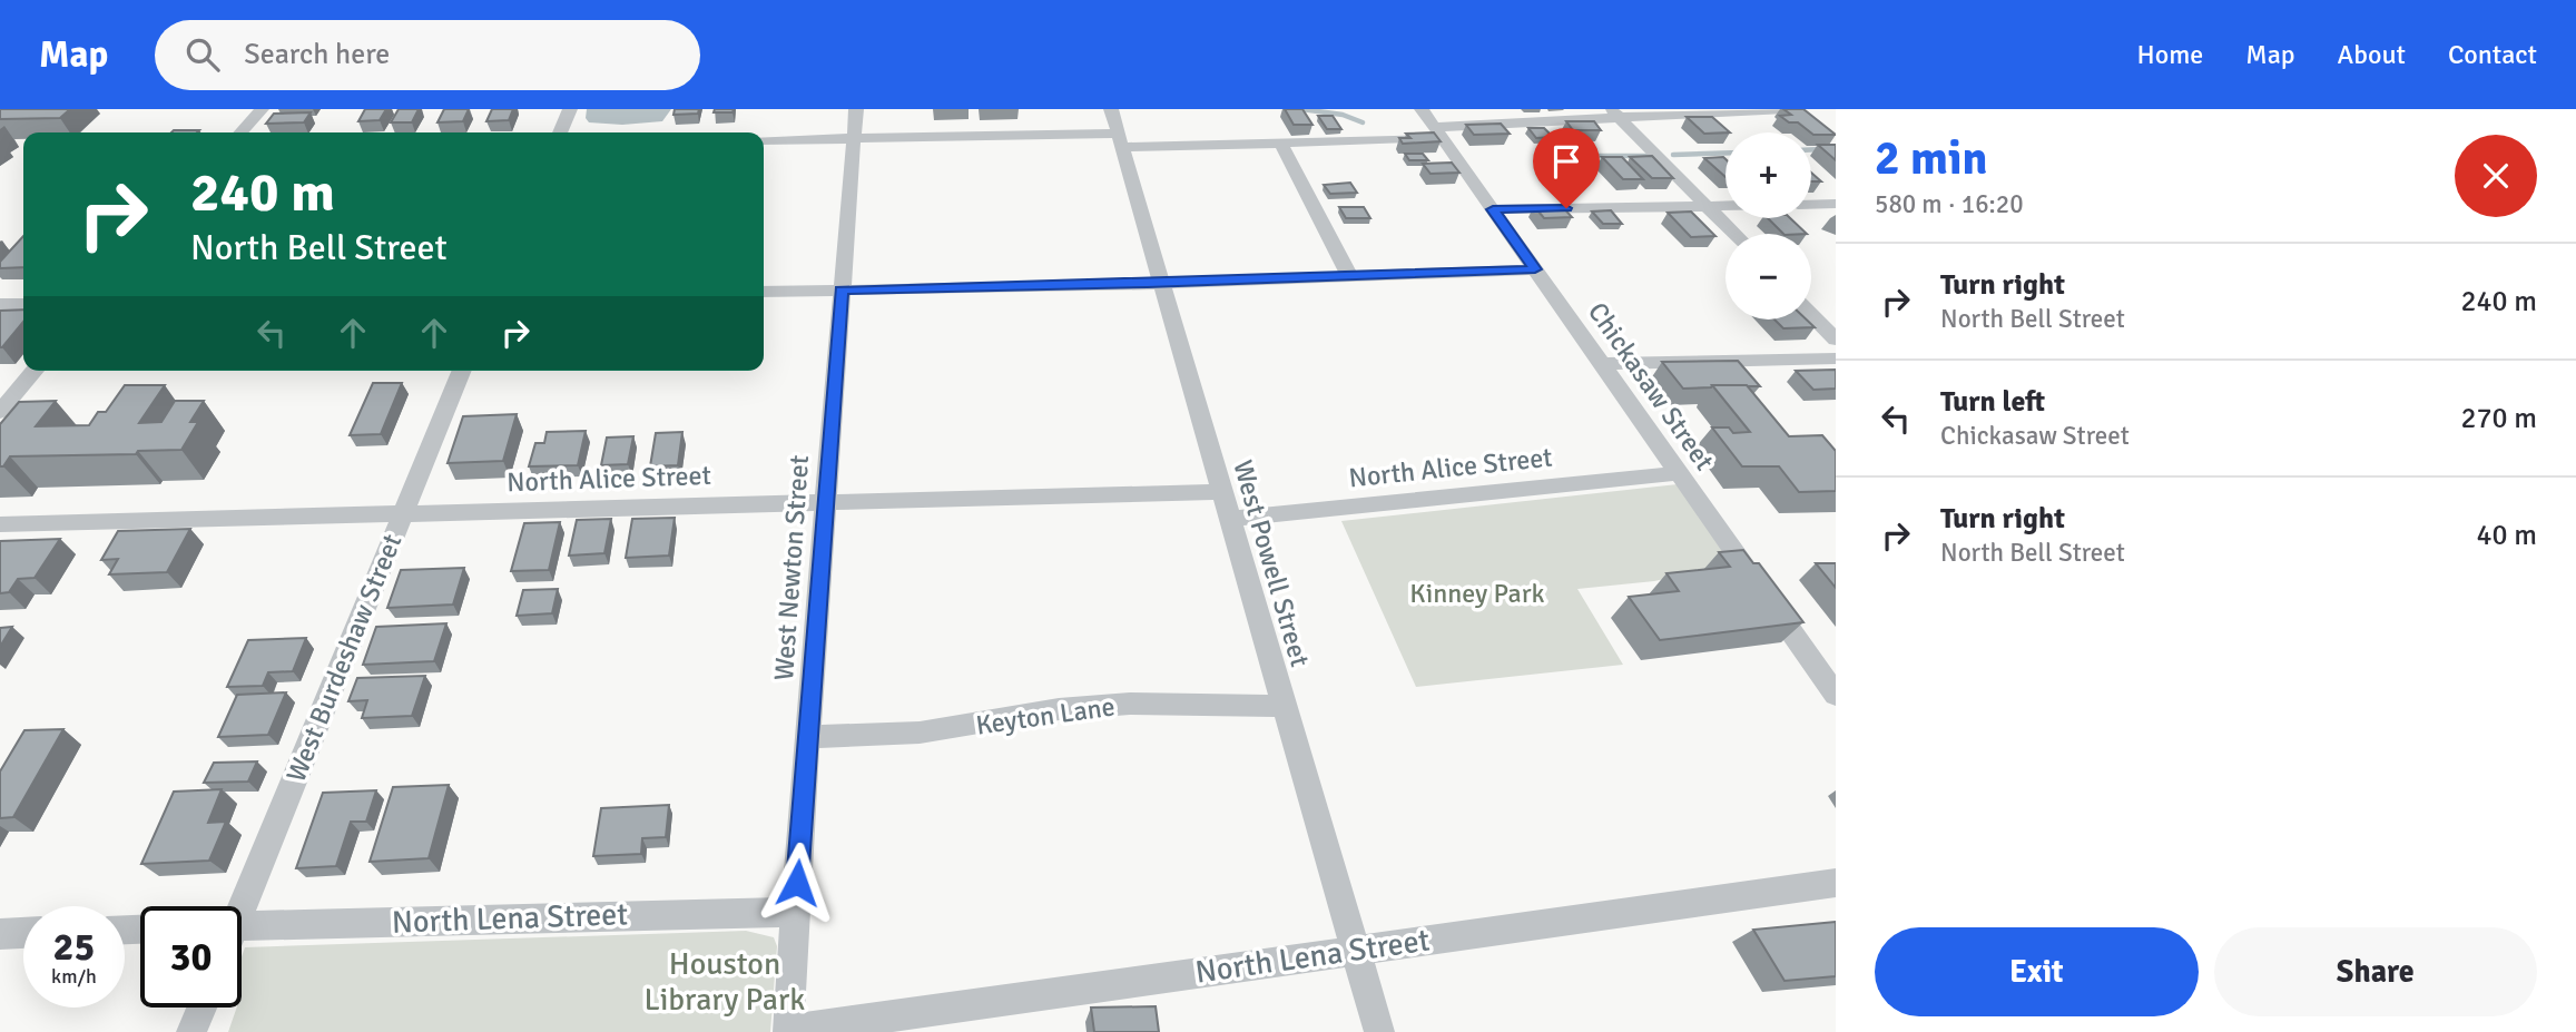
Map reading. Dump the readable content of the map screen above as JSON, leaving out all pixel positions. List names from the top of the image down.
{
  "streets": {
    "street": [
      "Chickasaw Street",
      "North Alice Street",
      "West Powell Street",
      "West Newton Street",
      "West Burdeshaw Street",
      "Keyton Lane",
      "North Lena Street"
    ]
  },
  "crossings": [
    ["Chickasaw Street", "North Alice Street"],
    ["North Alice Street", "West Powell Street"],
    ["North Alice Street", "West Newton Street"],
    ["North Alice Street", "West Burdeshaw Street"],
    ["West Powell Street", "Keyton Lane"],
    ["West Powell Street", "North Lena Street"],
    ["West Newton Street", "Keyton Lane"],
    ["West Newton Street", "North Lena Street"]
  ],
  "parks": ["Kinney Park", "Houston Library Park"],
  "page": {
    "header": "Map",
    "search": "Search here",
    "nav": [
      "Home",
      "Map",
      "About",
      "Contact"
    ],
    "heading": ["2 min", "580 m · 16:20"],
    "map_buttons": ["+", "−"],
    "turn": ["240 m", "North Bell Street"],
    "list": [
      {
        "name": "Turn right",
        "note": "North Bell Street",
        "value": "240 m"
      },
      {
        "name": "Turn left",
        "note": "Chickasaw Street",
        "value": "270 m"
      },
      {
        "name": "Turn right",
        "note": "North Bell Street",
        "value": "40 m"
      }
    ],
    "speed": "25 km/h",
    "limit": "30",
    "buttons": ["Exit", "Share"]
  }
}
